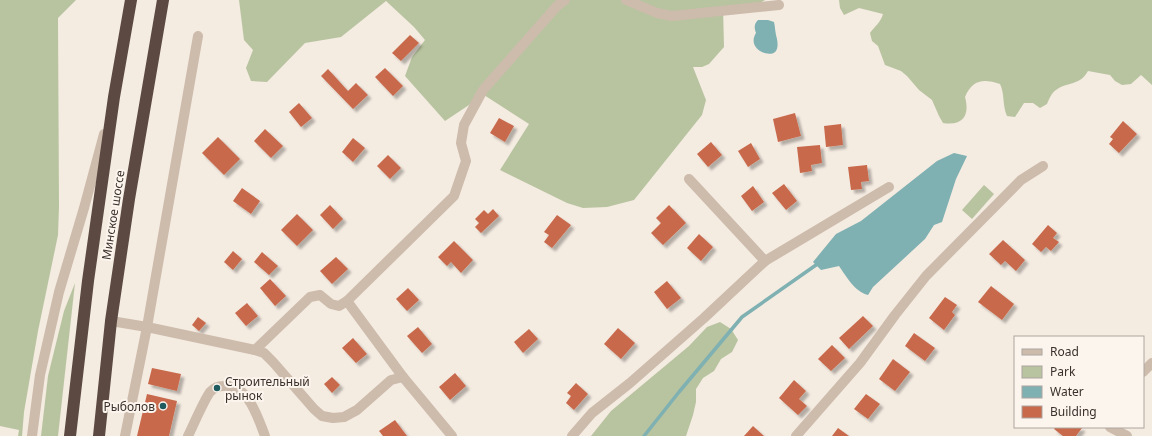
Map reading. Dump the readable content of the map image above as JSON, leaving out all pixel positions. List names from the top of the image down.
{
  "streets": {
    "highway": ["Минское шоссе"]
  },
  "places": ["Строительный рынок", "Рыболов"],
  "legend": [
    "Road",
    "Park",
    "Water",
    "Building"
  ]
}
